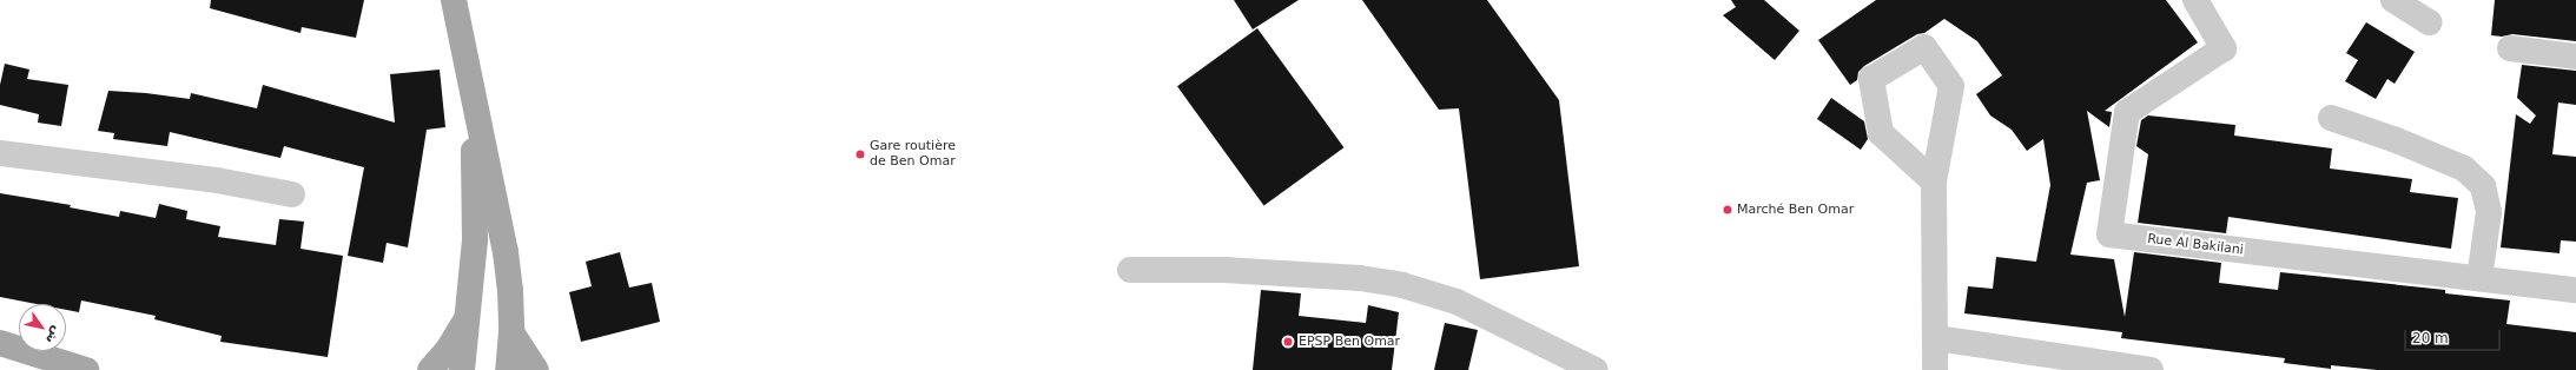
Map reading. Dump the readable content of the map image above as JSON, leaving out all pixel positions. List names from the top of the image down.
{
  "streets": {
    "street": ["Rue Al Bakilani"]
  },
  "places": ["Gare routière de Ben Omar", "Marché Ben Omar", "EPSP Ben Omar"],
  "scale_bar": "20 m",
  "north": "bottom right"
}
